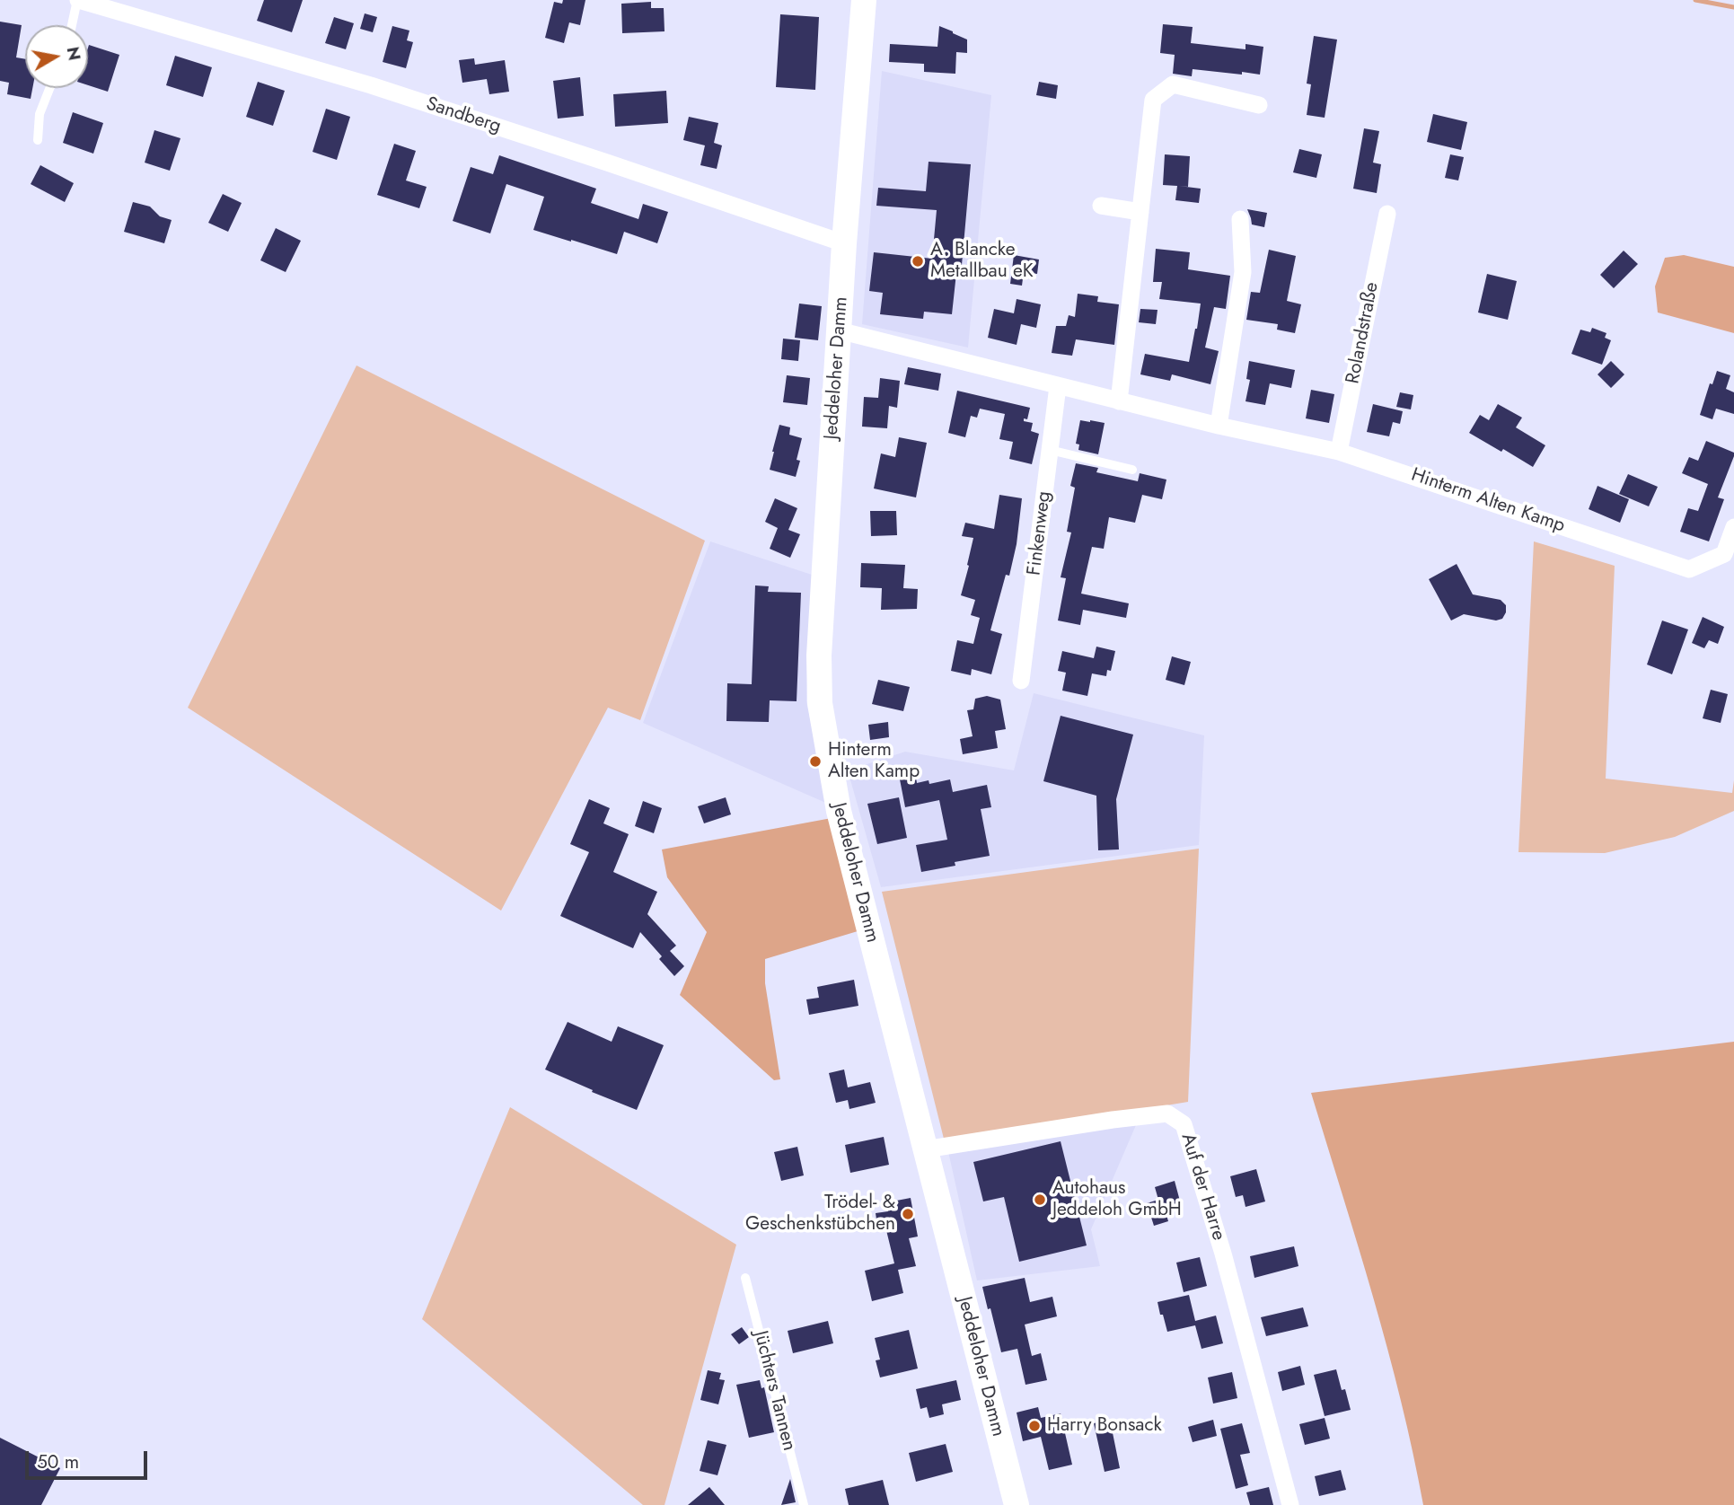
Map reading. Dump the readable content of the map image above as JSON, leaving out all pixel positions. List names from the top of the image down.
{
  "streets": {
    "main road": ["Jeddeloher Damm"],
    "street": [
      "Sandberg",
      "Rolandstraße",
      "Hinterm Alten Kamp",
      "Finkenweg",
      "Auf der Harre"
    ],
    "lane": ["Jüchters Tannen"]
  },
  "crossings": [
    ["Sandberg", "Jeddeloher Damm"],
    ["Rolandstraße", "Hinterm Alten Kamp"],
    ["Jeddeloher Damm", "Hinterm Alten Kamp"],
    ["Jeddeloher Damm", "Auf der Harre"],
    ["Hinterm Alten Kamp", "Finkenweg"]
  ],
  "places": [
    "A. Blancke Metallbau eK",
    "Hinterm Alten Kamp",
    "Autohaus Jeddeloh GmbH",
    "Trödel- & Geschenkstübchen",
    "Harry Bonsack"
  ],
  "scale_bar": "50 m",
  "north": "right"
}
